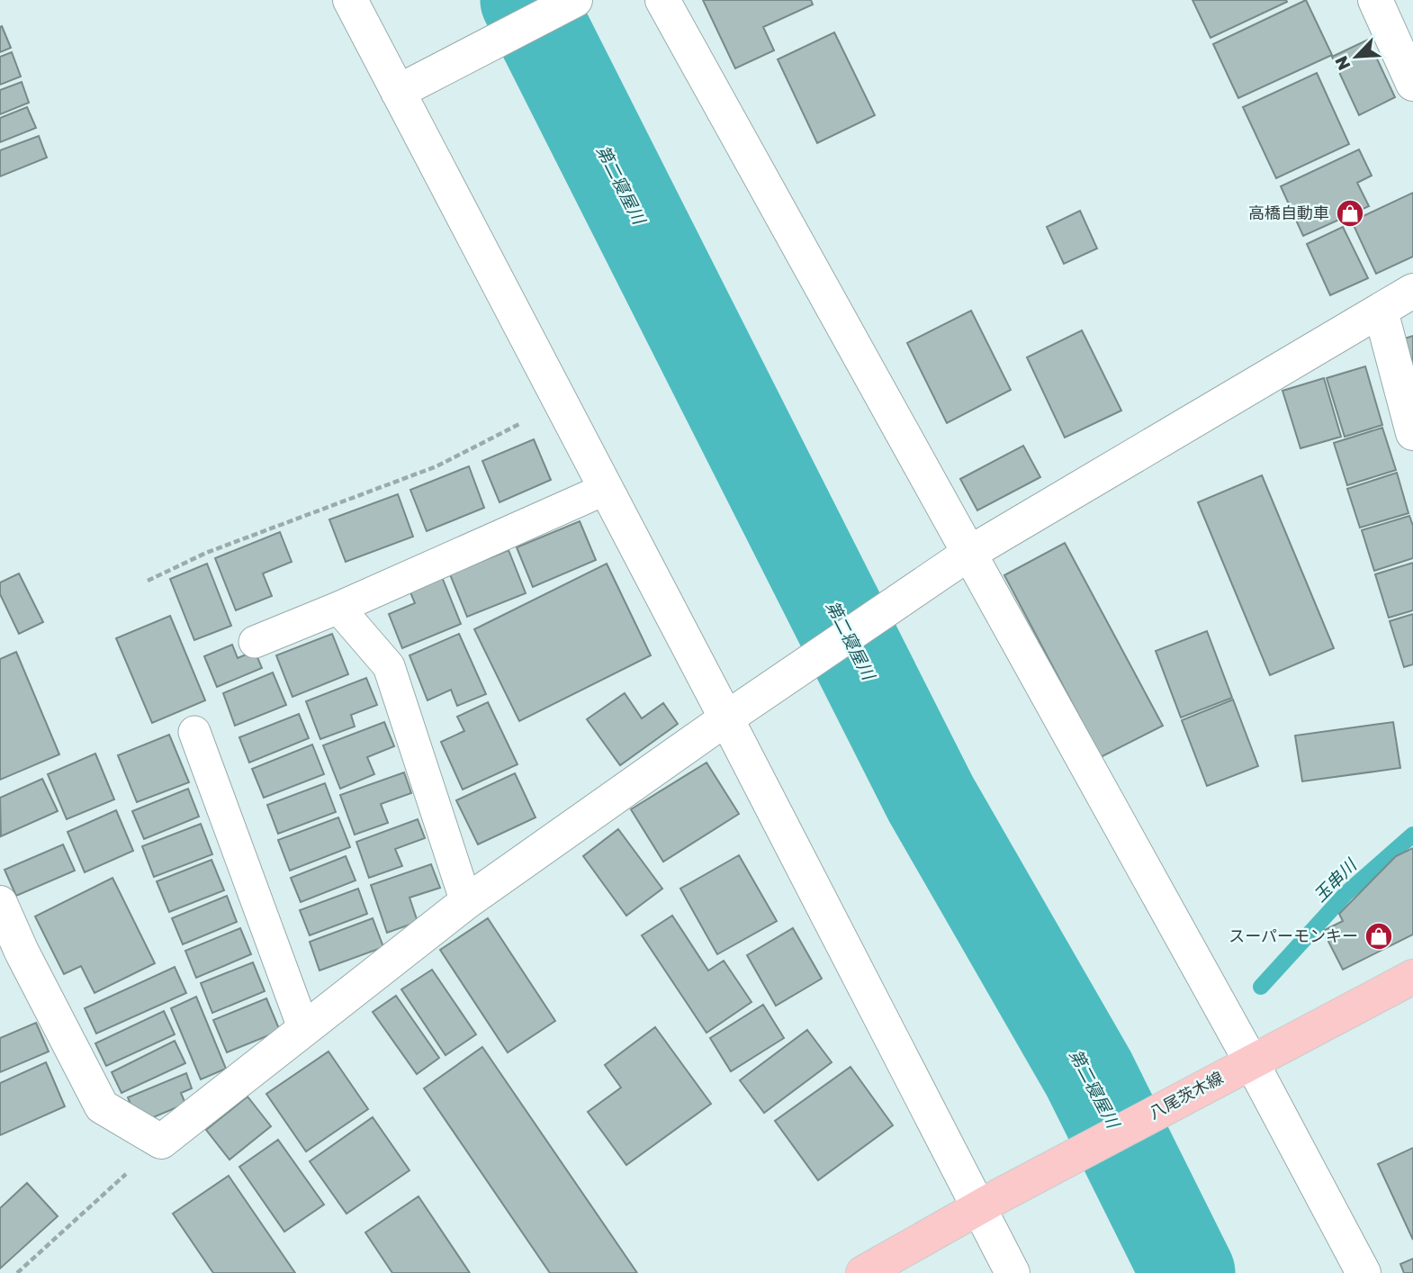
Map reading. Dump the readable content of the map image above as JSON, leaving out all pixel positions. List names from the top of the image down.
{
  "streets": {
    "main road": ["八尾茨木線"]
  },
  "water": ["第二寝屋川", "玉串川"],
  "places": {
    "shop": ["高橋自動車", "スーパーモンキー"]
  },
  "north": "bottom left"
}
